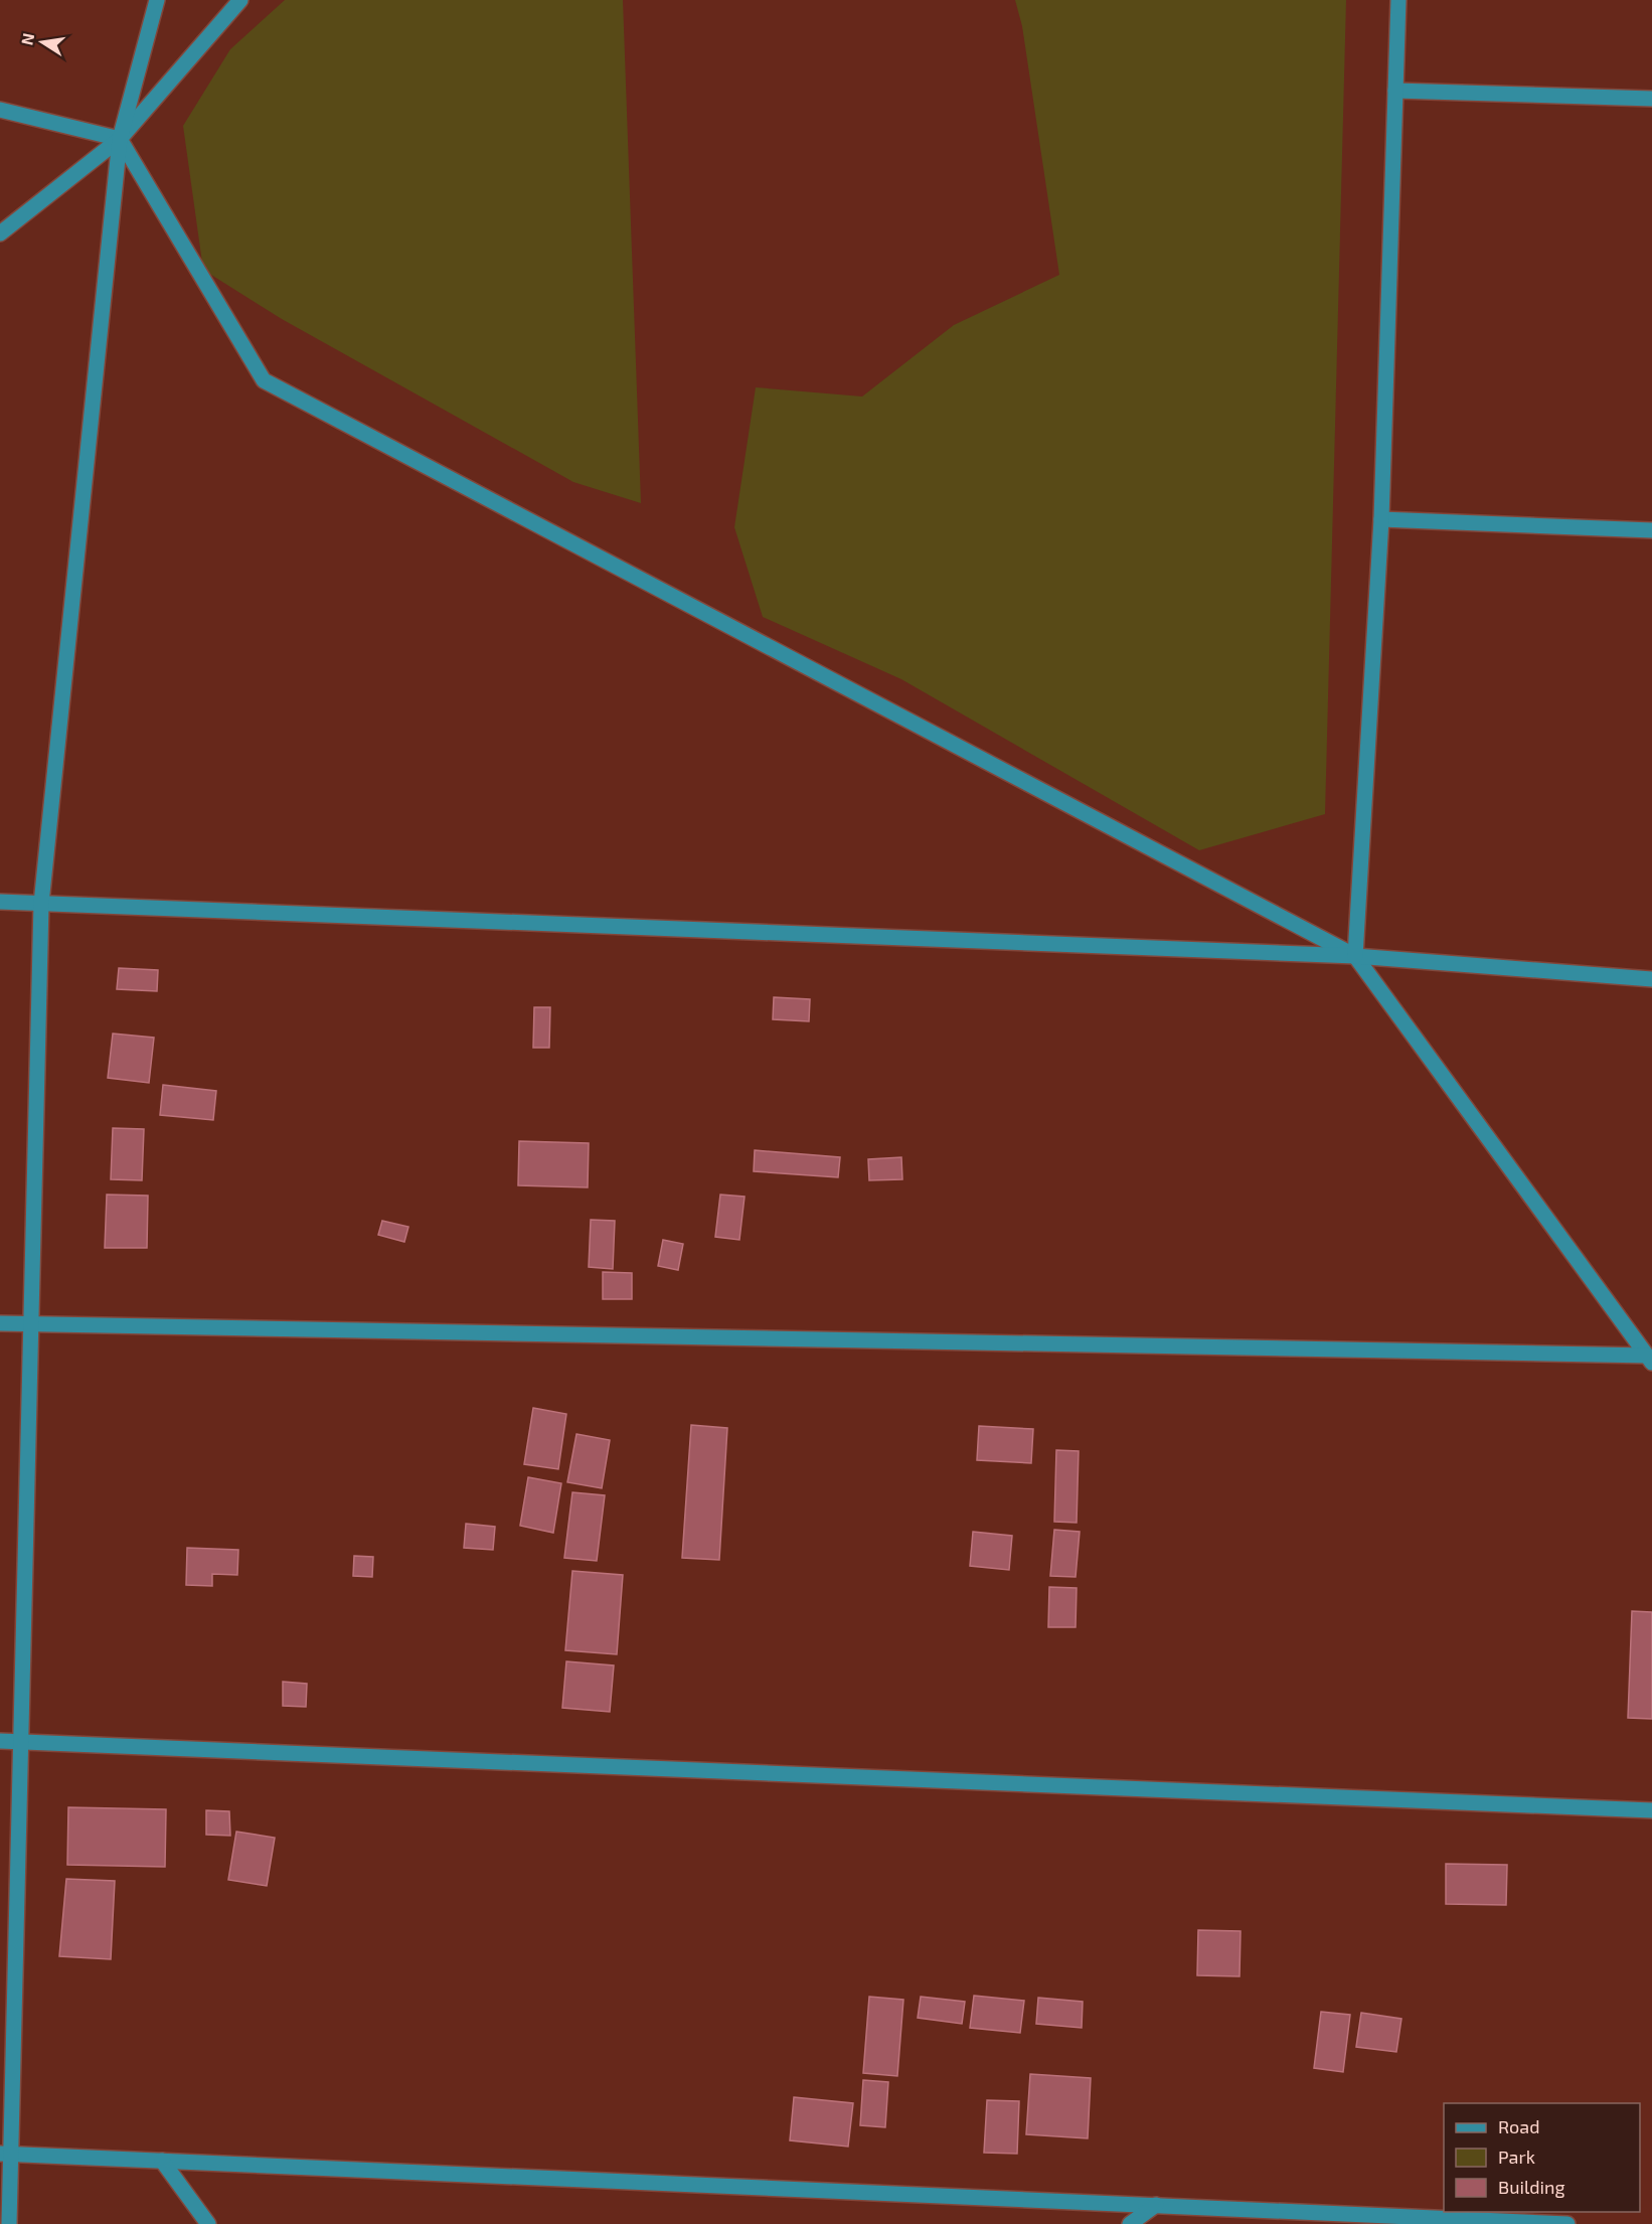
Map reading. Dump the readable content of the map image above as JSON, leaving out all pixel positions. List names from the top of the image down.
{
  "legend": ["Road", "Park", "Building"],
  "north": "left"
}
